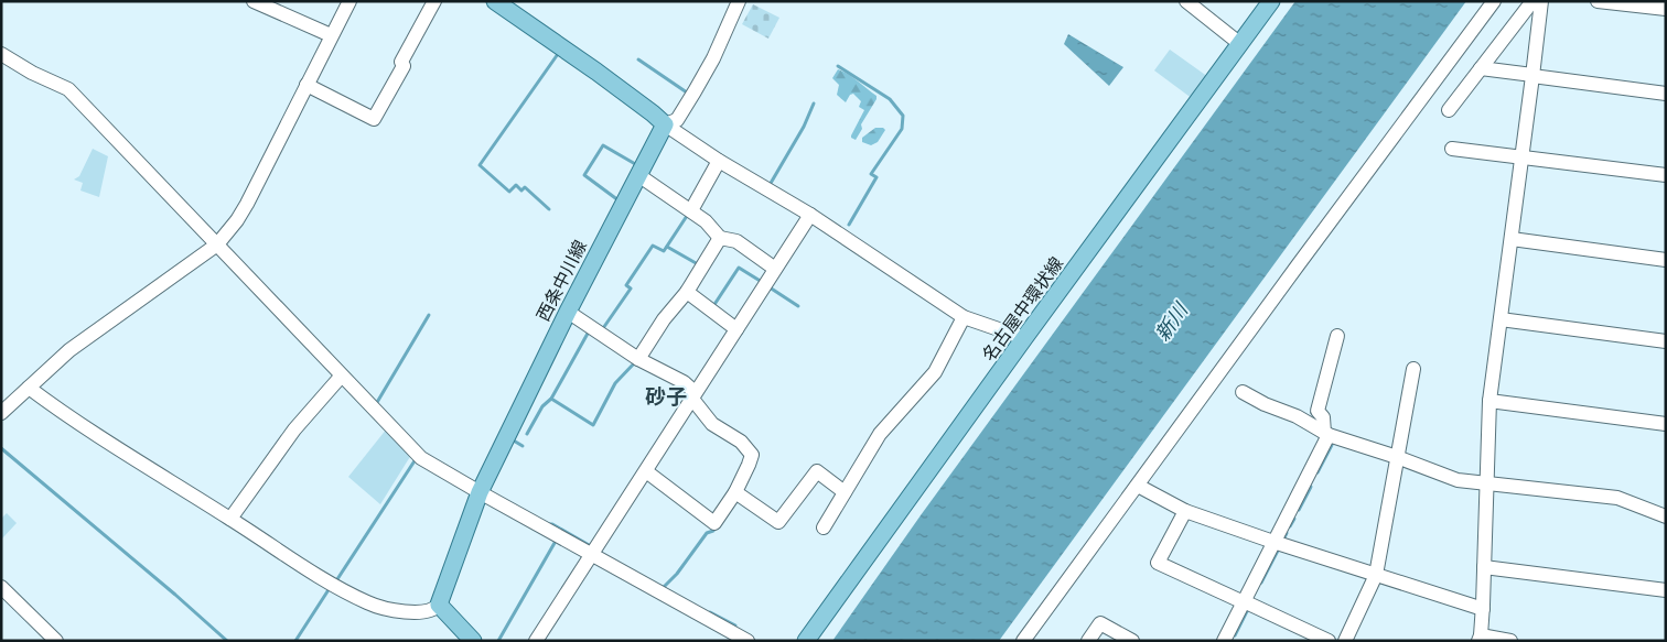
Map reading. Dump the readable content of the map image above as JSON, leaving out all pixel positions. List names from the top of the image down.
{
  "streets": {
    "main road": ["西条中川線", "名古屋中環状線"]
  },
  "districts": ["砂子"],
  "water": ["新川"]
}
